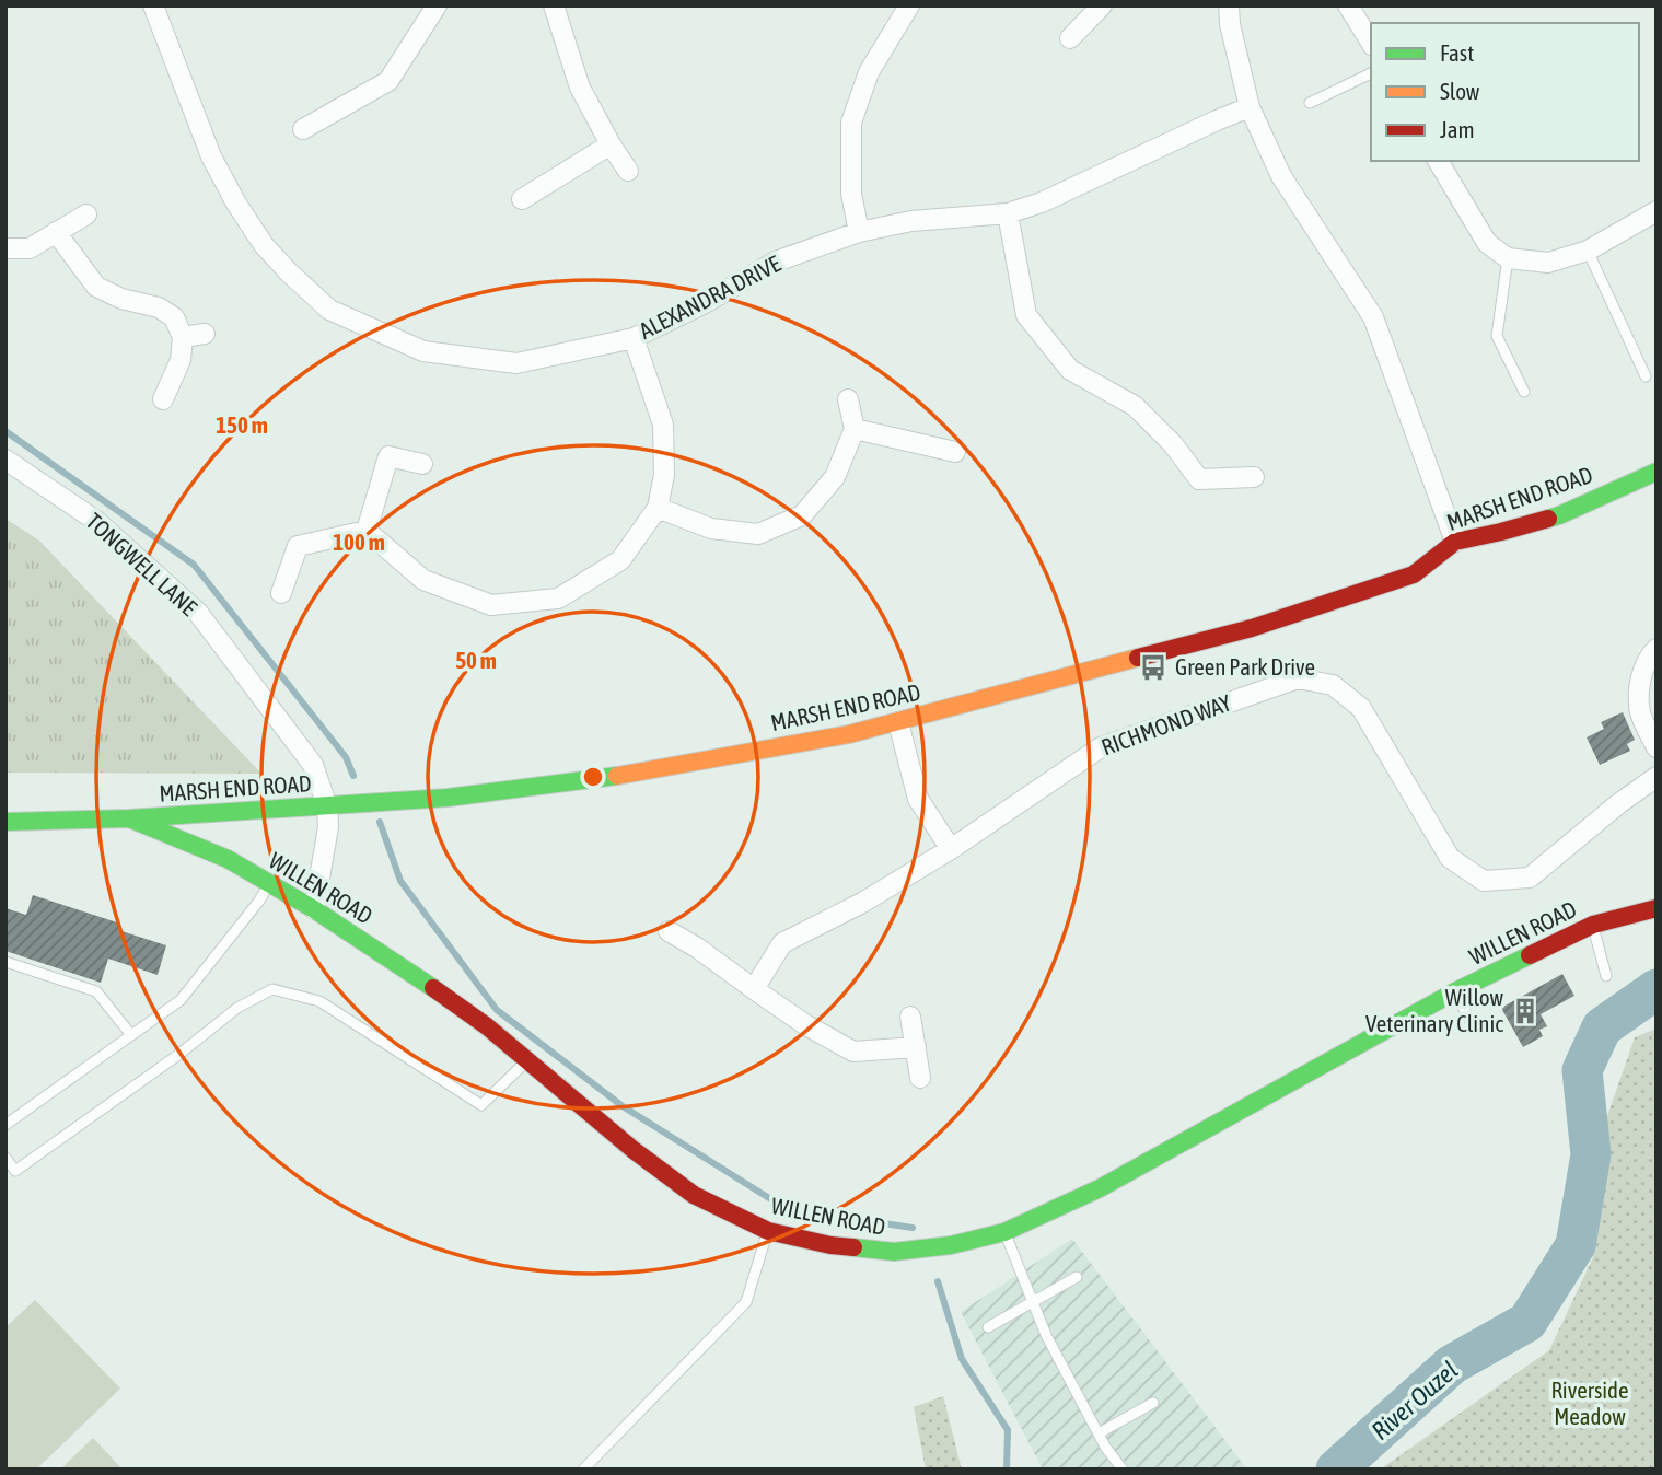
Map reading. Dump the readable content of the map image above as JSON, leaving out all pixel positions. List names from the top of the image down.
{
  "streets": {
    "street": [
      "ALEXANDRA DRIVE",
      "MARSH END ROAD",
      "TONGWELL LANE",
      "RICHMOND WAY",
      "WILLEN ROAD"
    ]
  },
  "crossings": [
    ["MARSH END ROAD", "TONGWELL LANE"],
    ["MARSH END ROAD", "WILLEN ROAD"]
  ],
  "water": ["River Ouzel"],
  "parks": ["Riverside Meadow"],
  "places": {
    "bus stop": ["Green Park Drive"],
    "building": ["Willow Veterinary Clinic"]
  },
  "legend": ["Fast", "Slow", "Jam"],
  "rings": ["150 m", "100 m", "50 m"]
}
